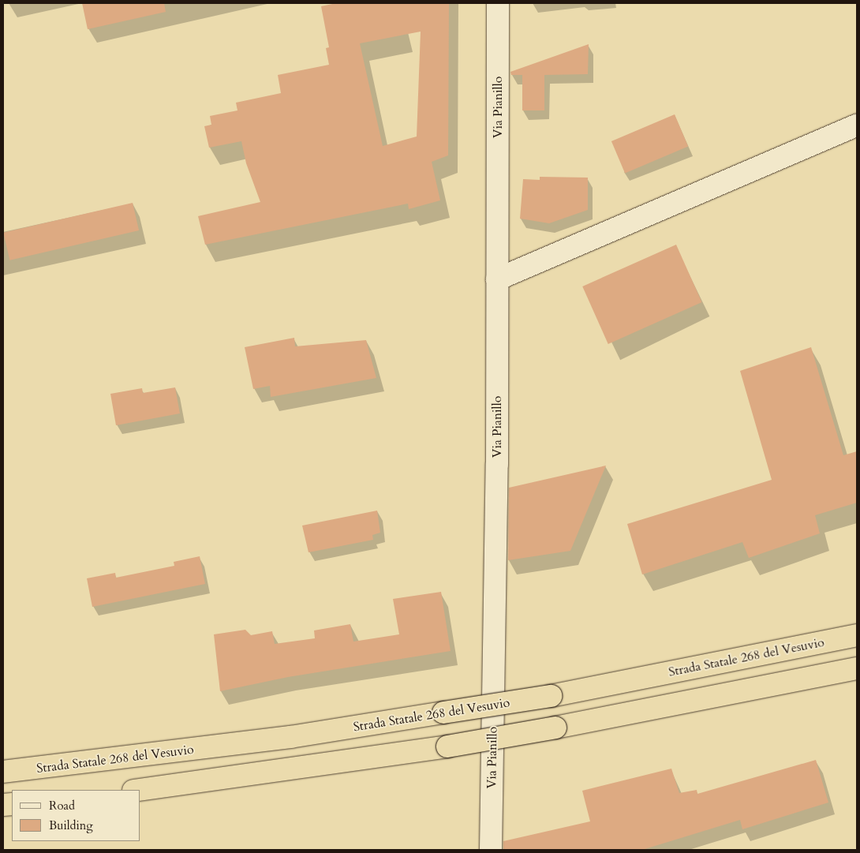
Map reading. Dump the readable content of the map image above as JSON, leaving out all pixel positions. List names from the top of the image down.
{
  "streets": {
    "highway": ["Strada Statale 268 del Vesuvio"],
    "street": ["Via Pianillo"]
  },
  "legend": ["Road", "Building"]
}
